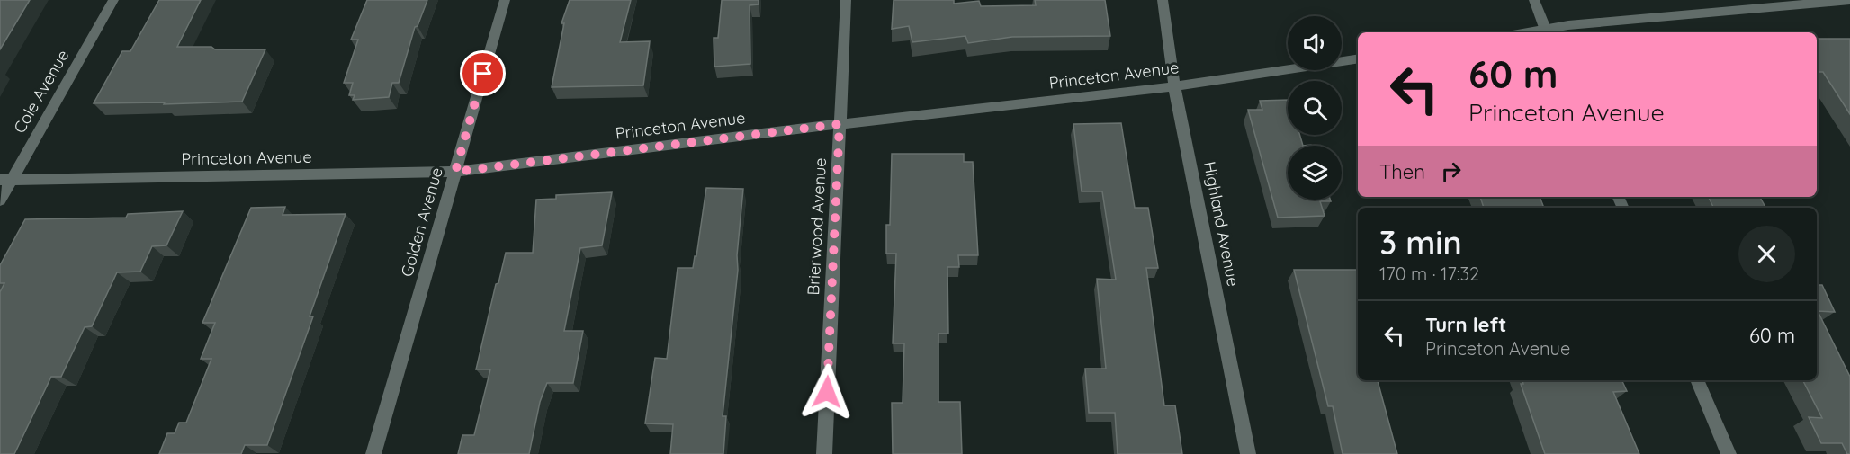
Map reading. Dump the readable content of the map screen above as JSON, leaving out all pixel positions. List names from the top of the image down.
{
  "streets": {
    "street": [
      "Princeton Avenue",
      "Cole Avenue",
      "Golden Avenue",
      "Highland Avenue",
      "Brierwood Avenue"
    ]
  },
  "crossings": [
    ["Princeton Avenue", "Cole Avenue"],
    ["Princeton Avenue", "Golden Avenue"],
    ["Princeton Avenue", "Highland Avenue"],
    ["Princeton Avenue", "Brierwood Avenue"]
  ],
  "page": {
    "turn": ["60 m", "Princeton Avenue"],
    "then": "Then",
    "heading": ["3 min", "170 m · 17:32"],
    "list": [
      {
        "name": "Turn left",
        "note": "Princeton Avenue",
        "value": "60 m"
      }
    ]
  }
}
